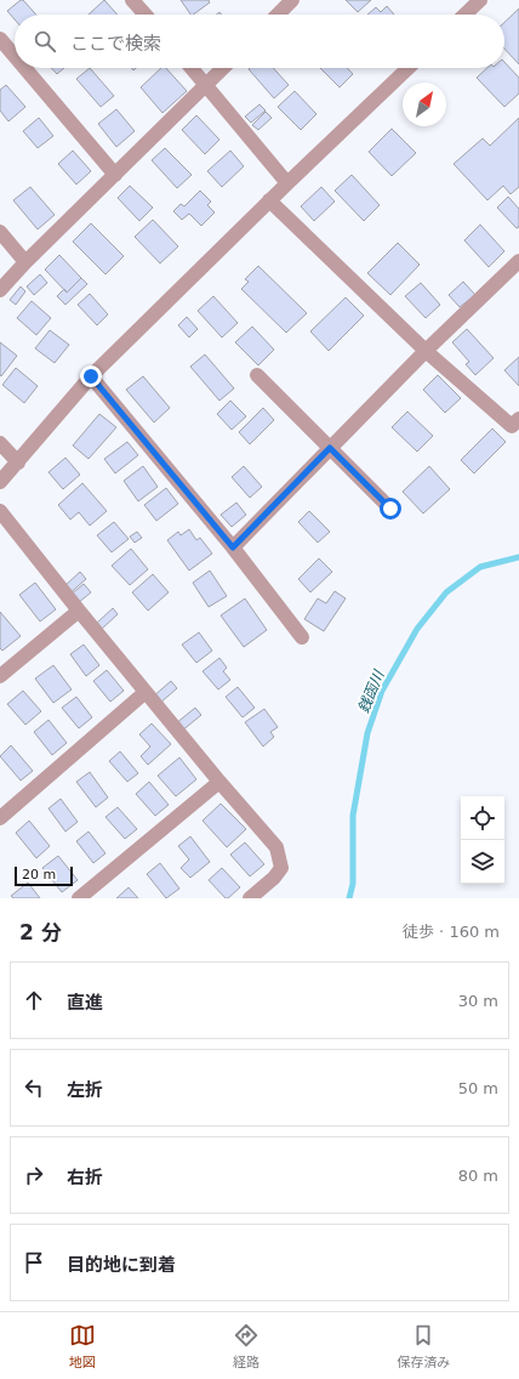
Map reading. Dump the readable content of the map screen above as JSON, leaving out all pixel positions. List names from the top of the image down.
{
  "water": ["銭函川"],
  "scale_bar": "20 m",
  "north": "top right",
  "page": {
    "search": "ここで検索",
    "scale": "20 m",
    "heading": ["2 分", "徒歩 · 160 m"],
    "list": [
      ["直進", "30 m"],
      ["左折", "50 m"],
      ["右折", "80 m"],
      "目的地に到着"
    ],
    "nav": ["地図", "経路", "保存済み"]
  }
}
